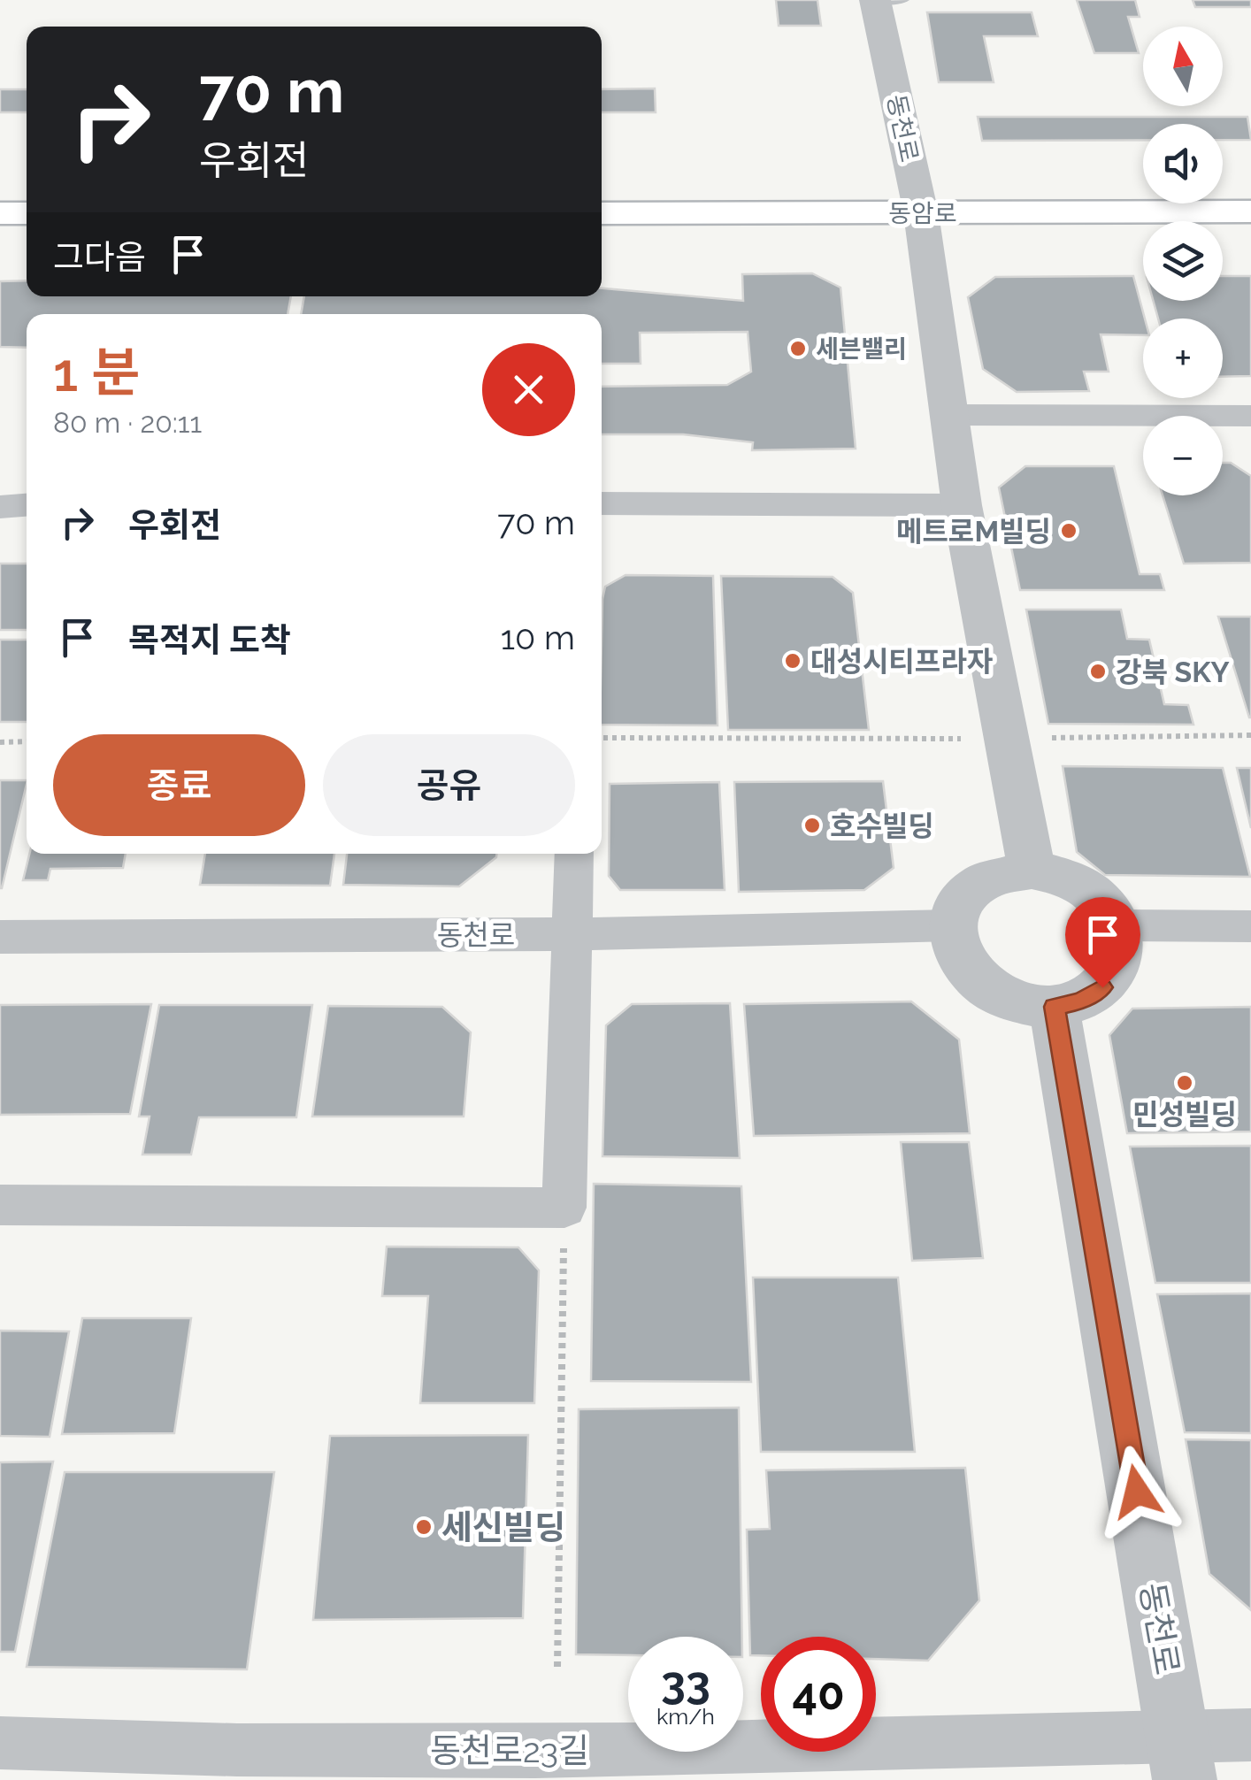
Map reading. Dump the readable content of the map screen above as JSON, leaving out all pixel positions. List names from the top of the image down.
{
  "streets": {
    "main road": ["동암로"],
    "street": ["동천로", "동천로23길"]
  },
  "crossings": [
    ["동천로", "동암로"],
    ["동천로", "동천로23길"]
  ],
  "places": [
    "세븐밸리",
    "메트로M빌딩",
    "대성시티프라자",
    "강북 SKY",
    "호수빌딩",
    "민성빌딩",
    "세신빌딩"
  ],
  "north": "top",
  "page": {
    "map_buttons": ["+", "−"],
    "turn": ["70 m", "우회전"],
    "then": "그다음",
    "heading": ["1 분", "80 m · 20:11"],
    "list": [
      {
        "name": "우회전",
        "value": "70 m"
      },
      {
        "name": "목적지 도착",
        "value": "10 m"
      }
    ],
    "buttons": ["종료", "공유"],
    "speed": "33 km/h",
    "limit": "40"
  }
}
